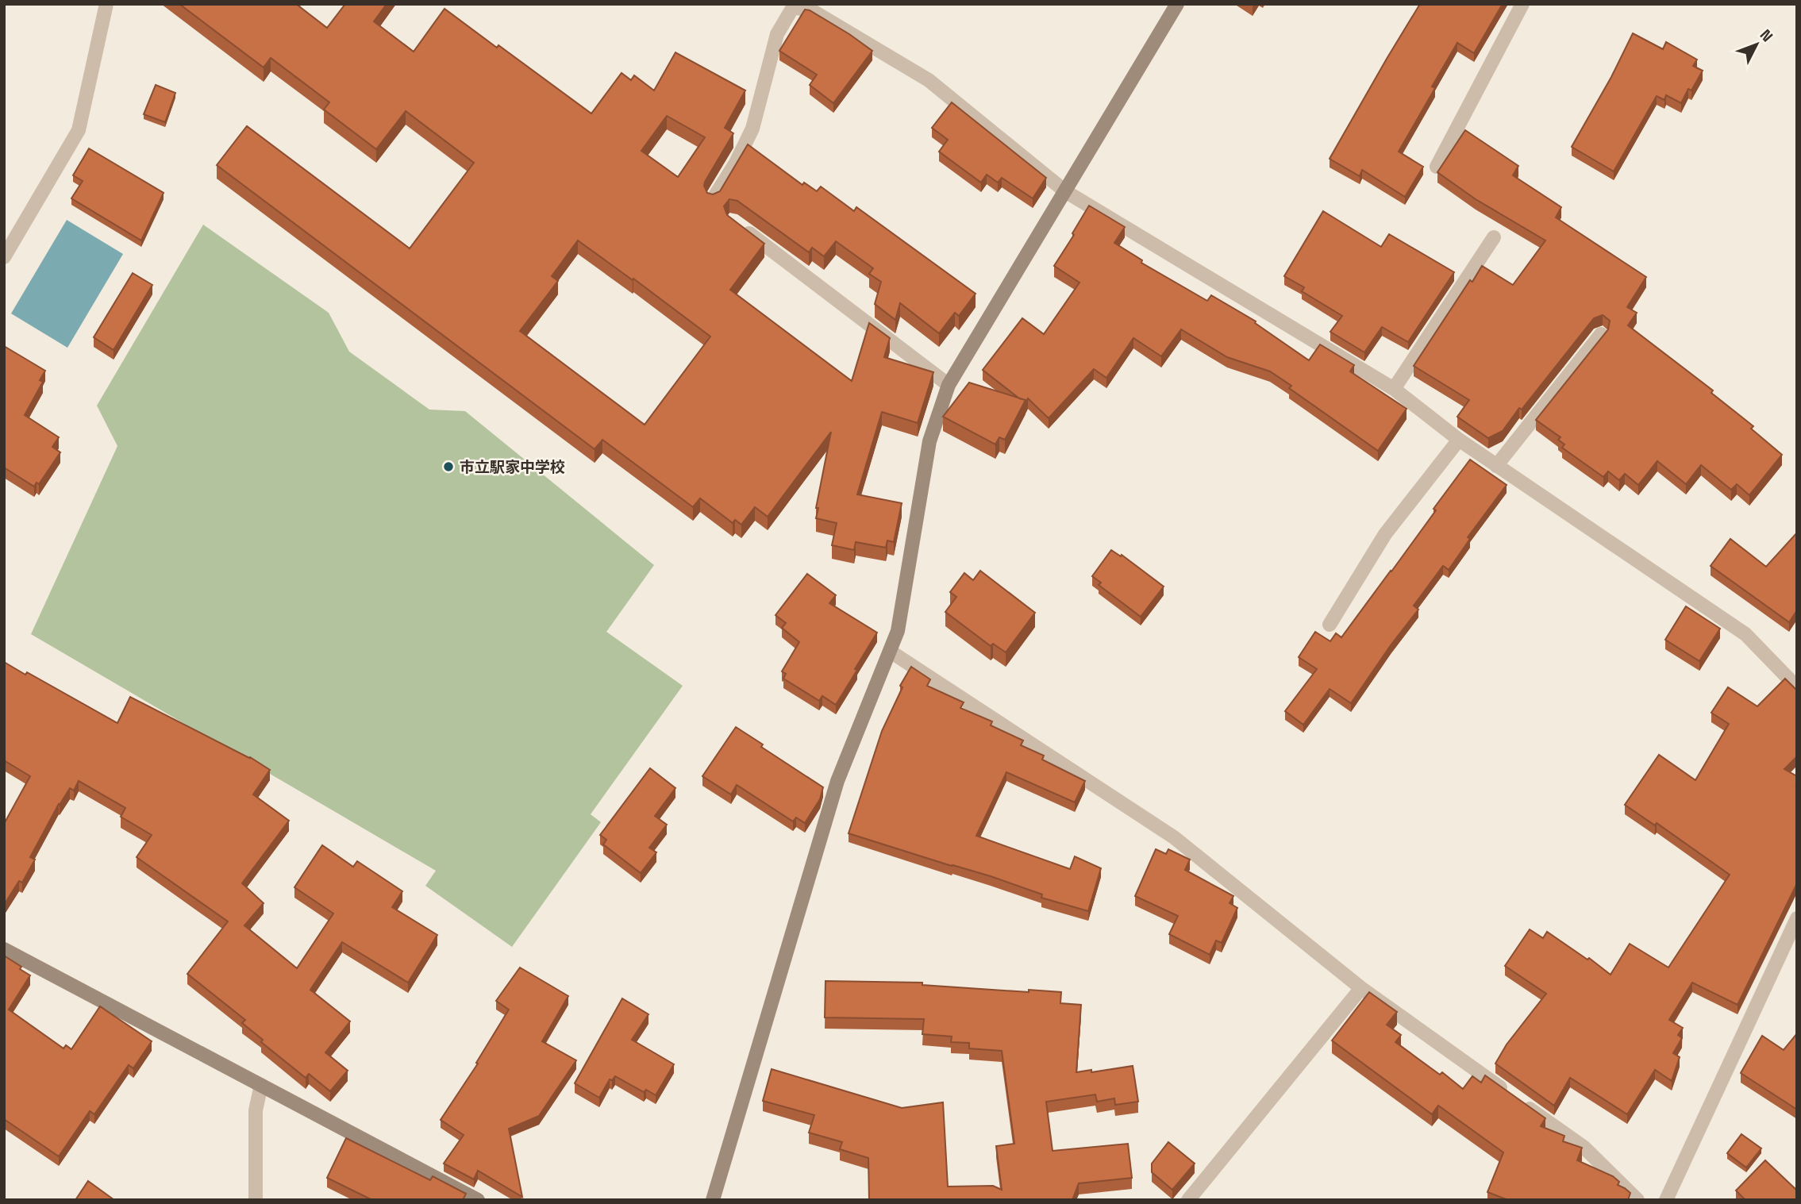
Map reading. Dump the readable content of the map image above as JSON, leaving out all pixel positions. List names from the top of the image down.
{
  "places": ["市立駅家中学校"],
  "north": "top right"
}
